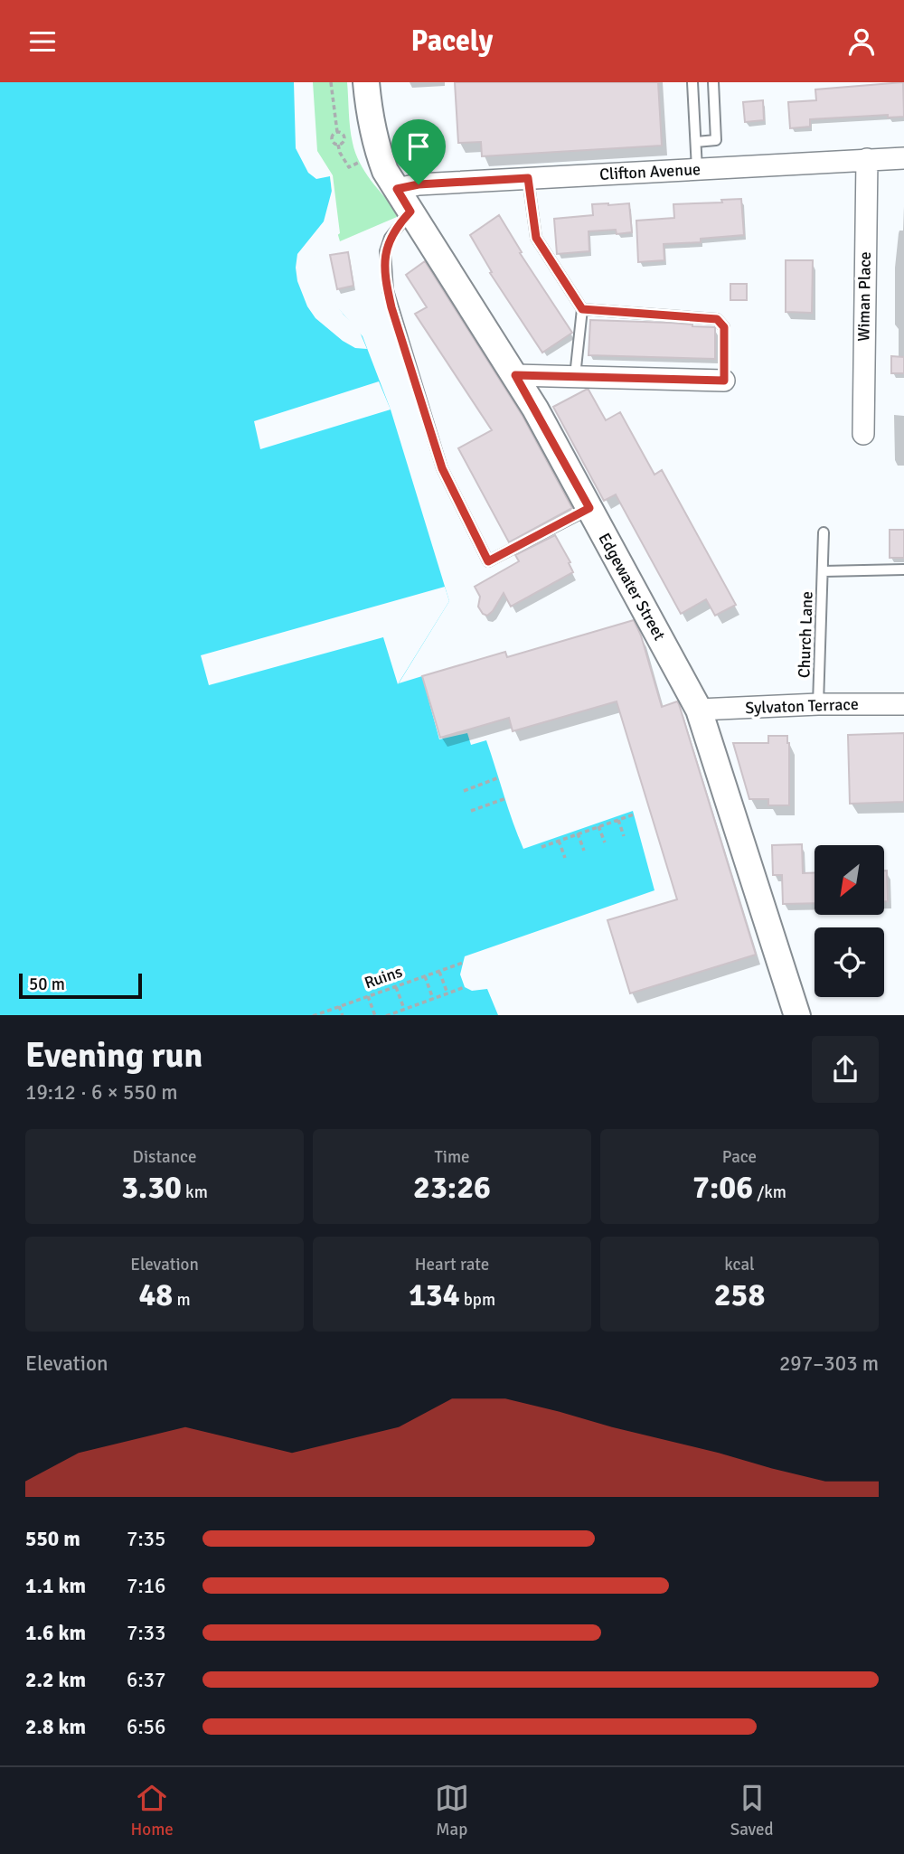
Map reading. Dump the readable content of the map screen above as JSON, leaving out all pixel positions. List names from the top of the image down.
{
  "streets": {
    "street": [
      "Clifton Avenue",
      "Wiman Place",
      "Edgewater Street",
      "Sylvaton Terrace"
    ],
    "lane": ["Church Lane"],
    "path": ["Ruins"]
  },
  "crossings": [
    ["Clifton Avenue", "Wiman Place"],
    ["Clifton Avenue", "Edgewater Street"],
    ["Edgewater Street", "Sylvaton Terrace"],
    ["Church Lane", "Sylvaton Terrace"]
  ],
  "scale_bar": "50 m",
  "north": "bottom left",
  "page": {
    "header": "Pacely",
    "scale": "50 m",
    "heading": ["Evening run", "19:12 · 6 × 550 m"],
    "stats": [
      ["Distance", "3.30 km"],
      ["Time", "23:26"],
      ["Pace", "7:06 /km"],
      ["Elevation", "48 m"],
      ["Heart rate", "134 bpm"],
      ["kcal", "258"]
    ],
    "chart": ["Elevation", "297–303 m"],
    "list": [
      {
        "name": "550 m",
        "note": "7:35"
      },
      {
        "name": "1.1 km",
        "note": "7:16"
      },
      {
        "name": "1.6 km",
        "note": "7:33"
      },
      {
        "name": "2.2 km",
        "note": "6:37"
      },
      {
        "name": "2.8 km",
        "note": "6:56"
      }
    ],
    "tabs": ["Home", "Map", "Saved"]
  }
}
